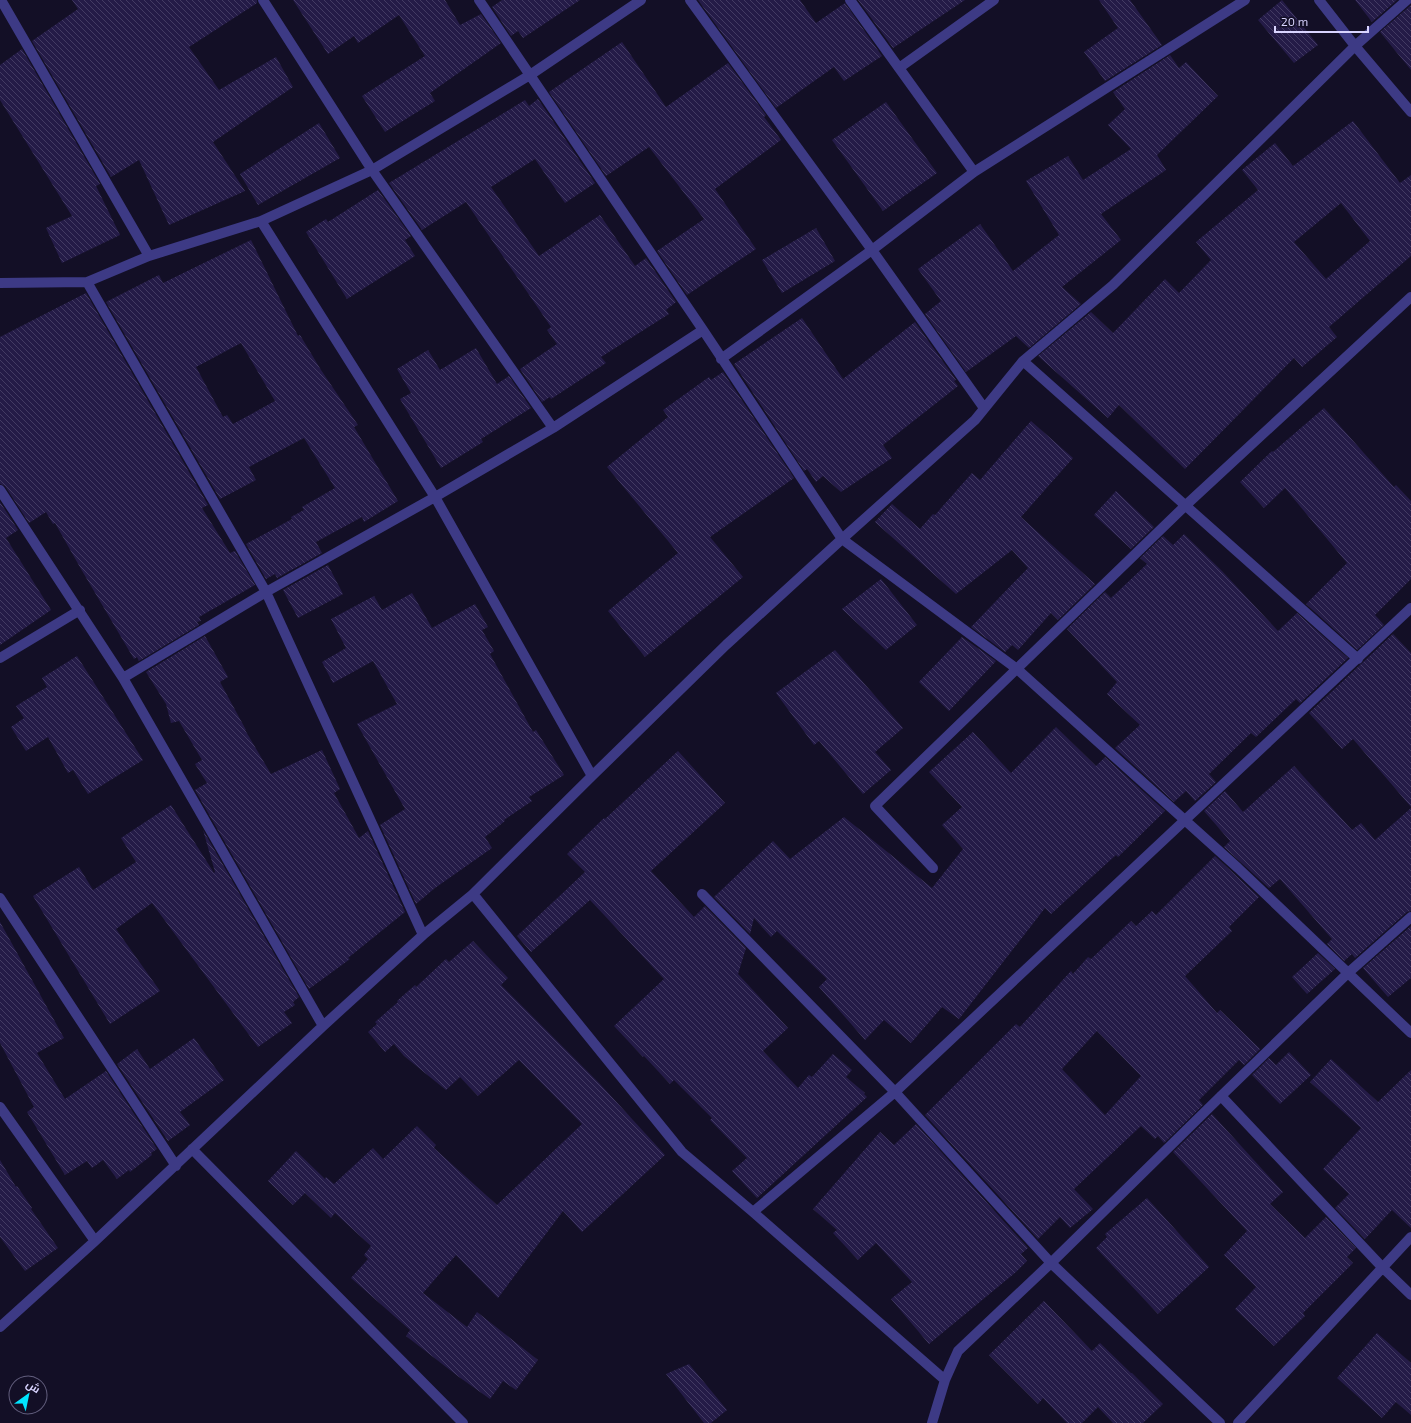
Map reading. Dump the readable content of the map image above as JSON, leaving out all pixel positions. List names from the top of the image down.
{
  "scale_bar": "20 m",
  "north": "top right"
}
